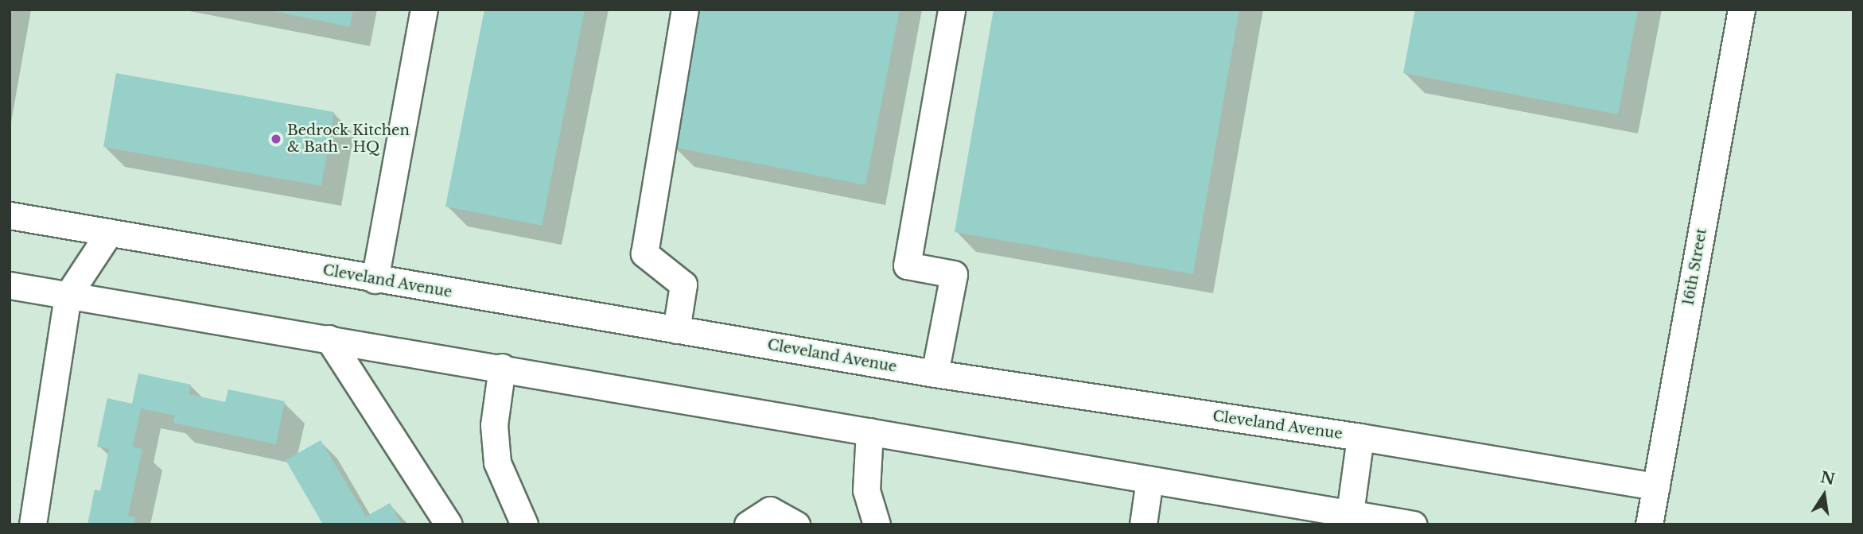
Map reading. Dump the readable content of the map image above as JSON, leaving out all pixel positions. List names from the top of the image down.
{
  "streets": {
    "street": ["16th Street", "Cleveland Avenue"]
  },
  "crossings": [
    ["16th Street", "Cleveland Avenue"]
  ],
  "places": ["Bedrock Kitchen & Bath - HQ"],
  "north": "top"
}
